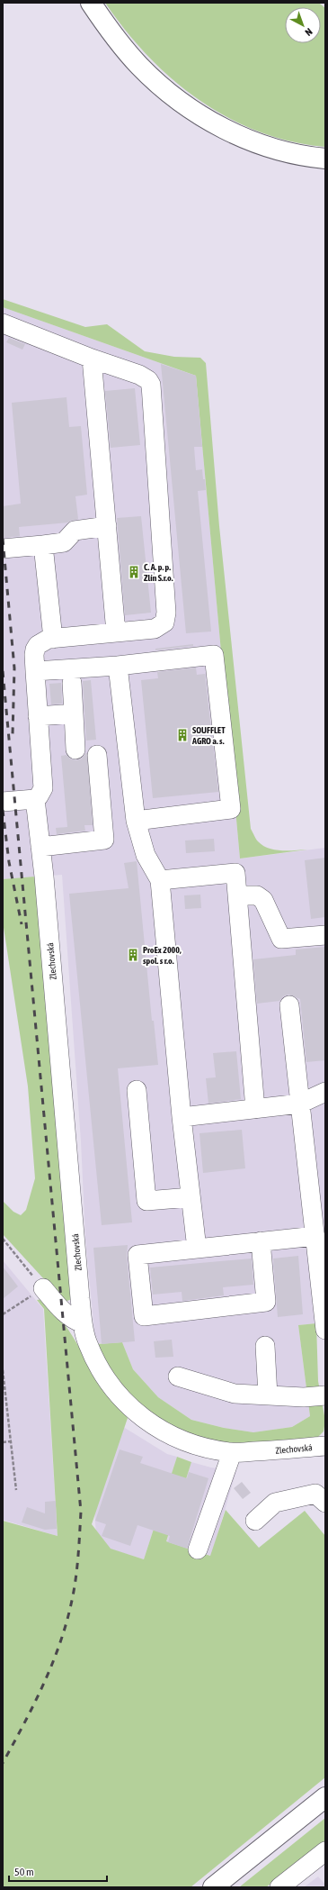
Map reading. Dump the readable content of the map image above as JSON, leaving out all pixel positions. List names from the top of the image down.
{
  "streets": {
    "street": ["Zlechovská"]
  },
  "places": {
    "building": ["C. A. p. p. Zlín S.r.o.", "SOUFFLET AGRO a. s.", "ProEx 2000, spol. s r.o."]
  },
  "scale_bar": "50 m",
  "north": "bottom right"
}
